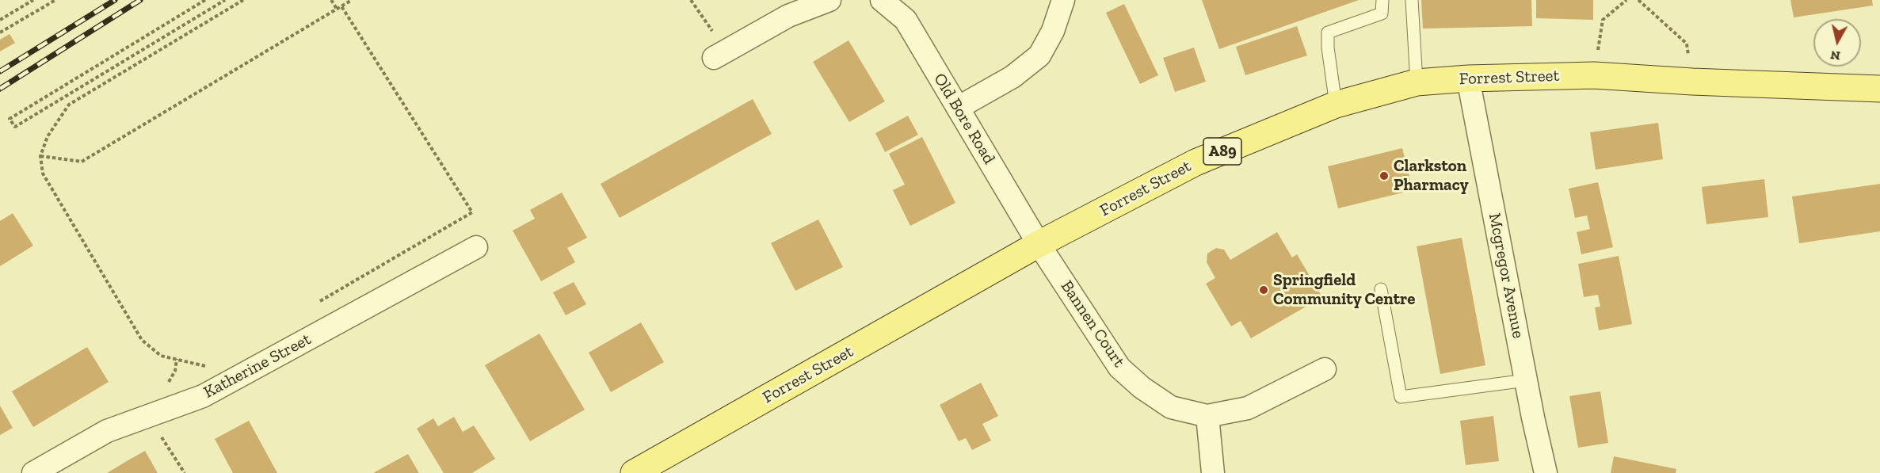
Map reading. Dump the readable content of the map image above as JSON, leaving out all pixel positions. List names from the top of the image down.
{
  "streets": {
    "main road": ["Forrest Street", "A89"],
    "street": [
      "Old Bore Road",
      "Mcgregor Avenue",
      "Bannen Court",
      "Katherine Street"
    ]
  },
  "crossings": [
    ["Forrest Street", "Old Bore Road"],
    ["Forrest Street", "Mcgregor Avenue"],
    ["Forrest Street", "Bannen Court"],
    ["Old Bore Road", "Bannen Court"]
  ],
  "places": ["Clarkston Pharmacy", "Springfield Community Centre"],
  "north": "bottom"
}
